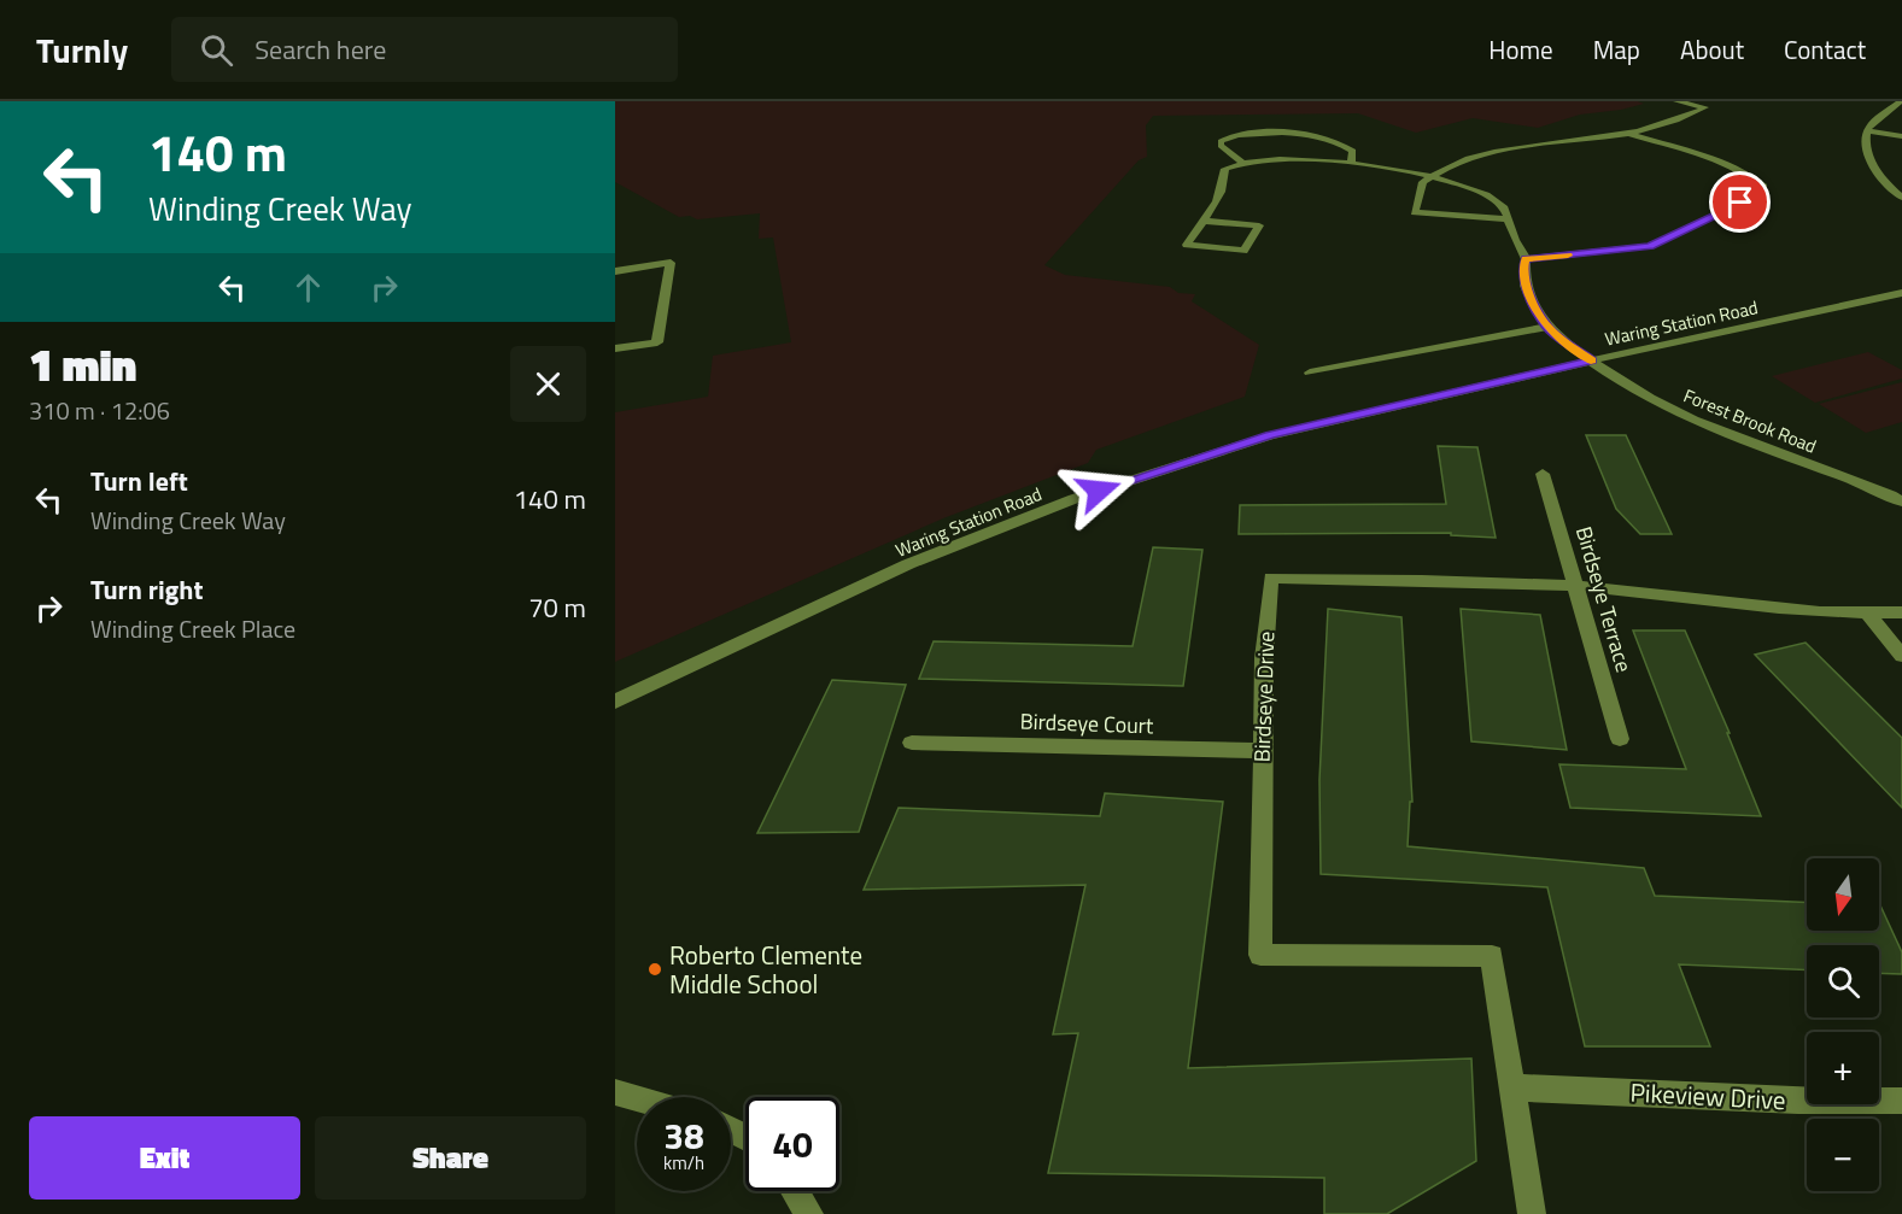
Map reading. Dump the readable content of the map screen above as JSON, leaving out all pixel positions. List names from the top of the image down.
{
  "streets": {
    "street": [
      "Waring Station Road",
      "Forest Brook Road",
      "Birdseye Terrace",
      "Birdseye Drive",
      "Birdseye Court",
      "Pikeview Drive"
    ]
  },
  "crossings": [
    ["Waring Station Road", "Forest Brook Road"],
    ["Birdseye Terrace", "Birdseye Drive"],
    ["Birdseye Drive", "Birdseye Court"],
    ["Birdseye Drive", "Pikeview Drive"]
  ],
  "places": ["Roberto Clemente Middle School"],
  "north": "bottom",
  "page": {
    "header": "Turnly",
    "search": "Search here",
    "nav": [
      "Home",
      "Map",
      "About",
      "Contact"
    ],
    "turn": ["140 m", "Winding Creek Way"],
    "heading": ["1 min", "310 m · 12:06"],
    "list": [
      {
        "name": "Turn left",
        "note": "Winding Creek Way",
        "value": "140 m"
      },
      {
        "name": "Turn right",
        "note": "Winding Creek Place",
        "value": "70 m"
      }
    ],
    "map_buttons": ["+", "−"],
    "speed": "38 km/h",
    "limit": "40",
    "buttons": ["Exit", "Share"]
  }
}
